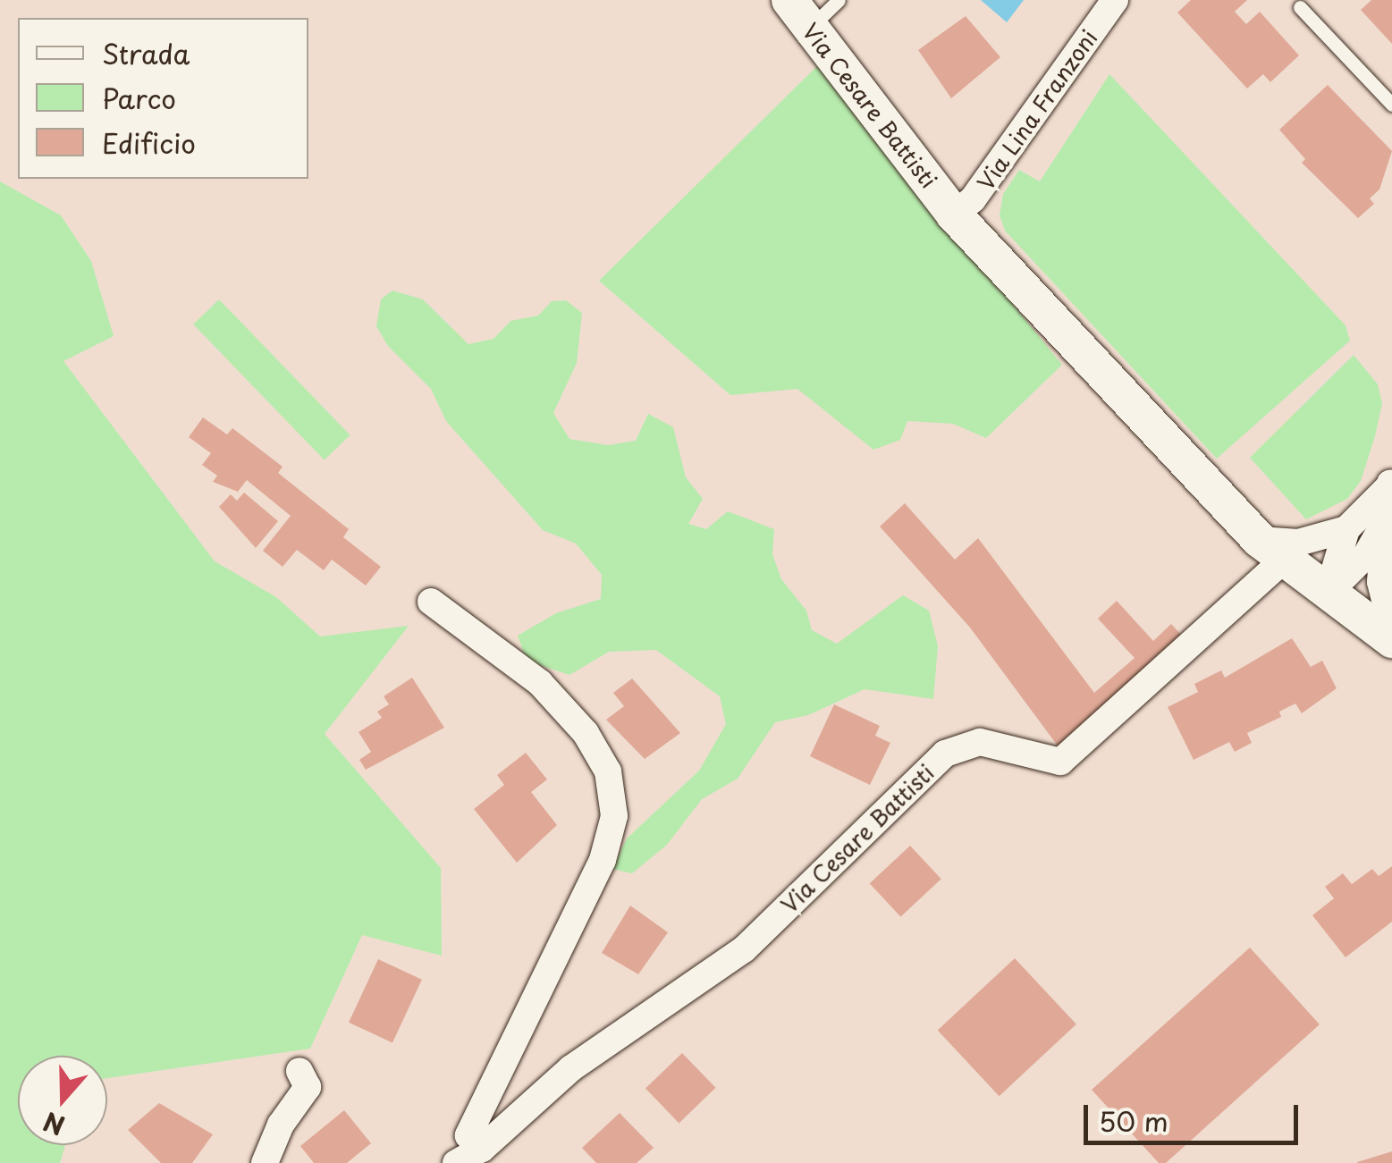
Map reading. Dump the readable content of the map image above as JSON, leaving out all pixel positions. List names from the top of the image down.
{
  "streets": {
    "street": ["Via Cesare Battisti", "Via Lina Franzoni"]
  },
  "crossings": [
    ["Via Cesare Battisti", "Via Lina Franzoni"]
  ],
  "legend": ["Strada", "Parco", "Edificio"],
  "scale_bar": "50 m",
  "north": "bottom"
}
